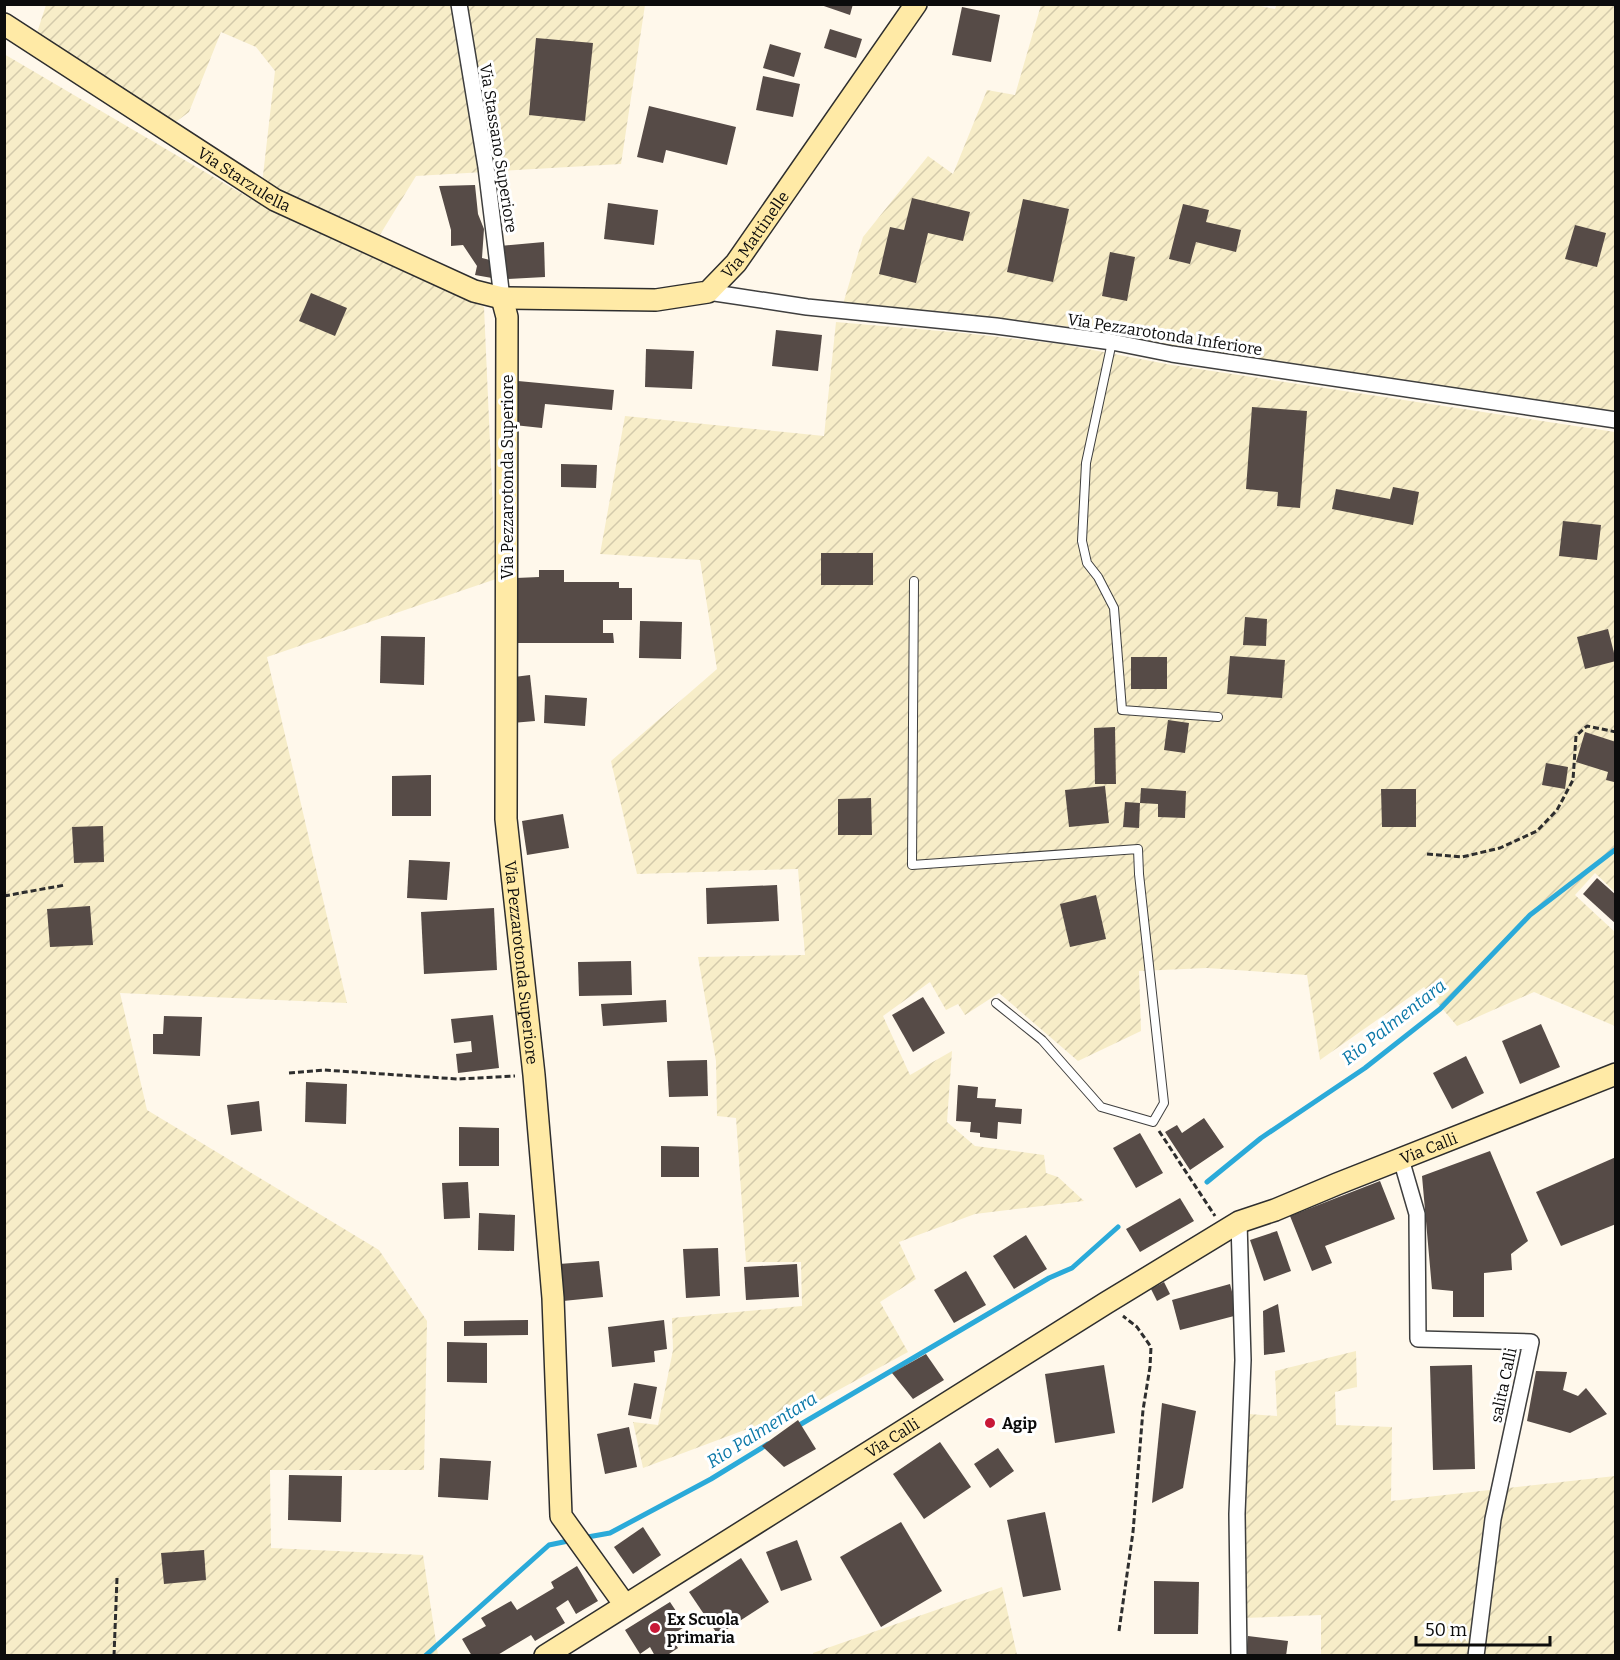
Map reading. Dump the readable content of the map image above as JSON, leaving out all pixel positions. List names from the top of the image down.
{
  "streets": {
    "street": [
      "Via Stassano Superiore",
      "Via Starzulella",
      "Via Mattinelle",
      "Via Pezzarotonda Inferiore",
      "Via Pezzarotonda Superiore",
      "Via Calli",
      "salita Calli"
    ]
  },
  "crossings": [
    ["Via Stassano Superiore", "Via Starzulella"],
    ["Via Stassano Superiore", "Via Mattinelle"],
    ["Via Stassano Superiore", "Via Pezzarotonda Superiore"],
    ["Via Starzulella", "Via Mattinelle"],
    ["Via Starzulella", "Via Pezzarotonda Superiore"],
    ["Via Mattinelle", "Via Pezzarotonda Inferiore"],
    ["Via Mattinelle", "Via Pezzarotonda Superiore"],
    ["Via Pezzarotonda Superiore", "Via Calli"],
    ["Via Calli", "salita Calli"]
  ],
  "water": ["Rio Palmentara"],
  "places": ["Agip", "Ex Scuola primaria"],
  "scale_bar": "50 m"
}
